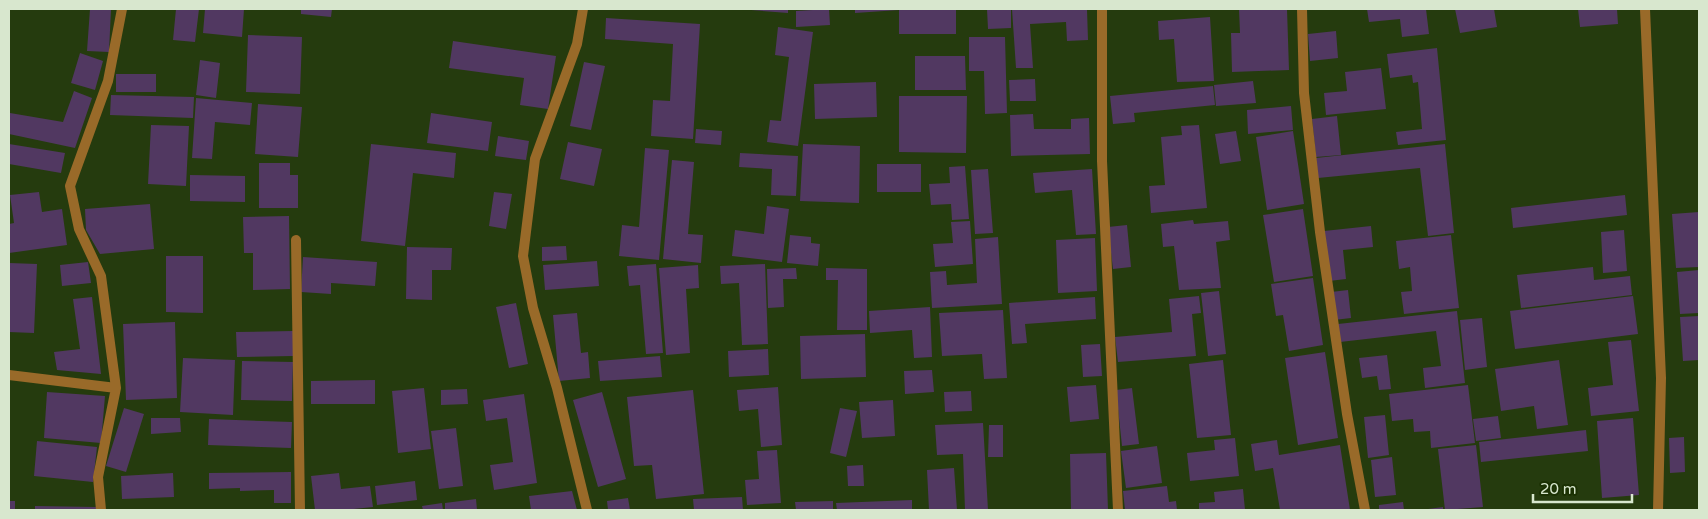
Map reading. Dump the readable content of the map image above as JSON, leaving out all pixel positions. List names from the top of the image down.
{
  "scale_bar": "20 m"
}
